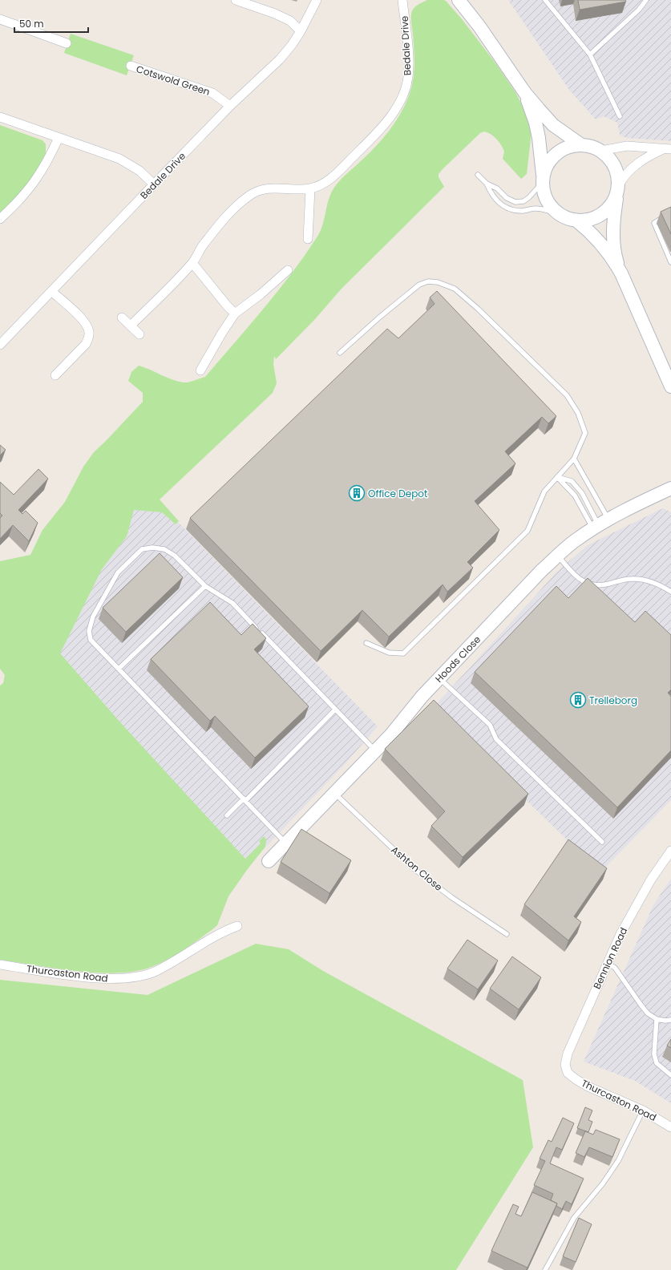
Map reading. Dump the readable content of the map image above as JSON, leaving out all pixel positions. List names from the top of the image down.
{
  "streets": {
    "street": [
      "Bedale Drive",
      "Cotswold Green",
      "Hoods Close",
      "Bennion Road",
      "Thurcaston Road"
    ],
    "lane": ["Ashton Close"]
  },
  "crossings": [
    ["Bedale Drive", "Cotswold Green"],
    ["Hoods Close", "Ashton Close"],
    ["Bennion Road", "Thurcaston Road"]
  ],
  "places": {
    "building": ["Office Depot", "Trelleborg"]
  },
  "scale_bar": "50 m"
}
